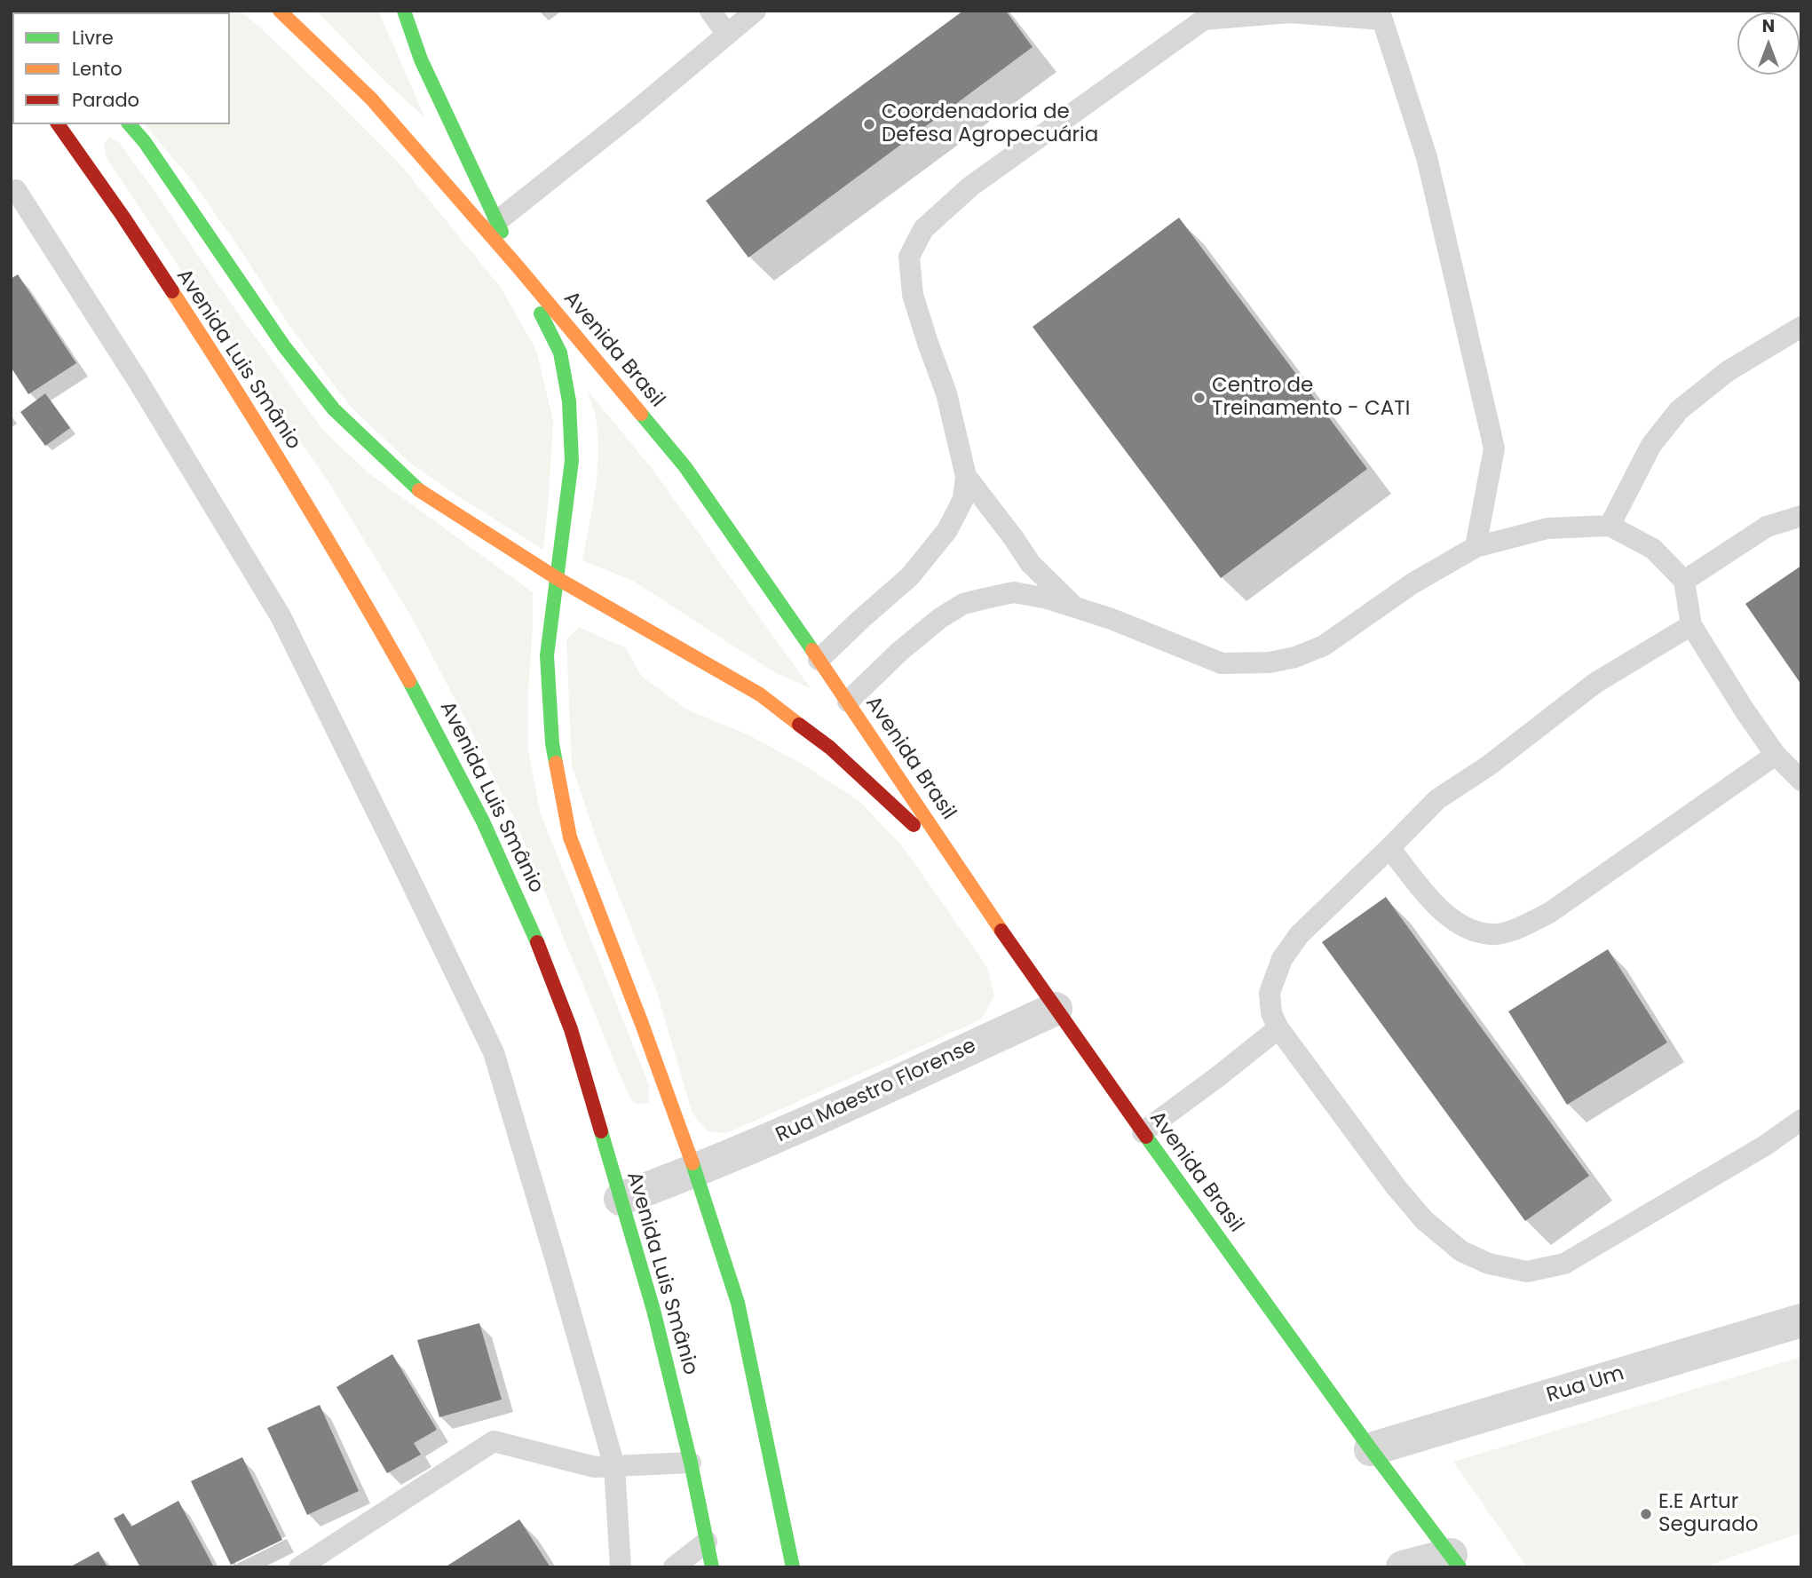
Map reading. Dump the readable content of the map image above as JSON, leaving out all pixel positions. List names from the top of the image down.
{
  "streets": {
    "main road": ["Avenida Brasil", "Avenida Luis Smânio"],
    "street": ["Rua Maestro Florense", "Rua Um"]
  },
  "crossings": [
    ["Avenida Brasil", "Rua Maestro Florense"],
    ["Avenida Brasil", "Rua Um"],
    ["Avenida Luis Smânio", "Rua Maestro Florense"]
  ],
  "places": ["Coordenadoria de Defesa Agropecuária", "Centro de Treinamento - CATI", "E.E Artur Segurado"],
  "legend": ["Livre", "Lento", "Parado"],
  "north": "top"
}
